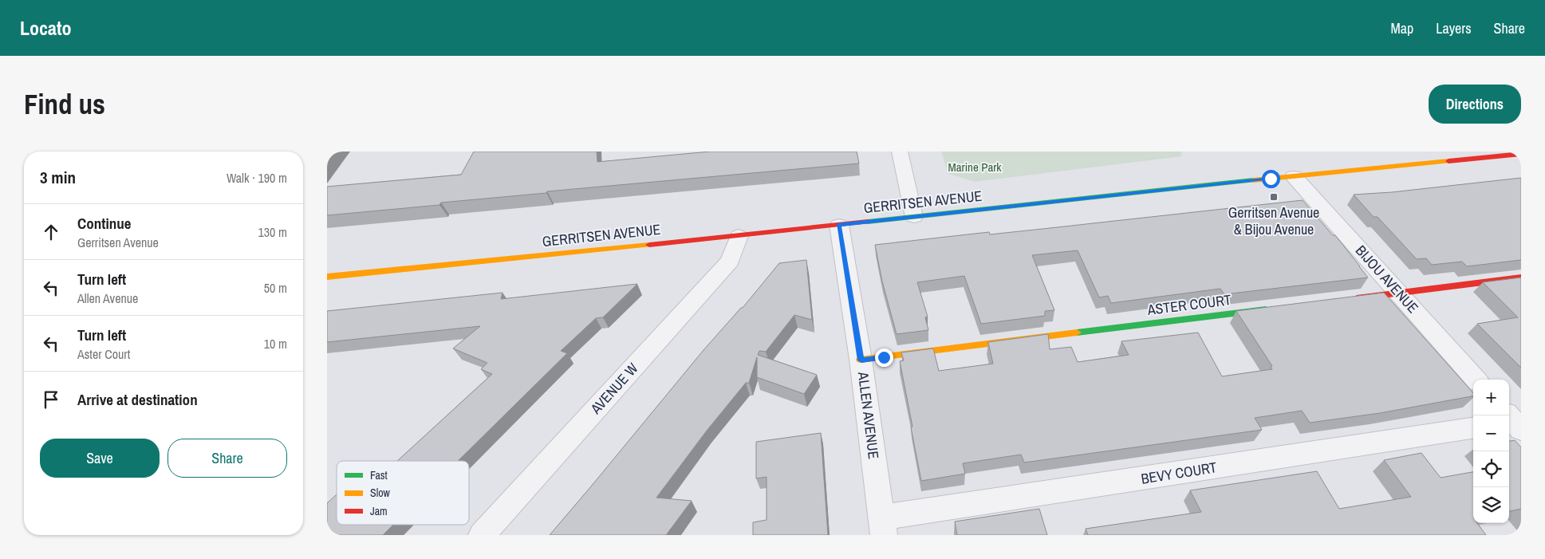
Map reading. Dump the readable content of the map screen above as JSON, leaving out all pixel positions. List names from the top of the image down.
{
  "streets": {
    "main road": ["GERRITSEN AVENUE", "ASTER COURT"],
    "street": [
      "BIJOU AVENUE",
      "AVENUE W",
      "ALLEN AVENUE",
      "BEVY COURT"
    ]
  },
  "crossings": [
    ["GERRITSEN AVENUE", "BIJOU AVENUE"],
    ["GERRITSEN AVENUE", "AVENUE W"],
    ["GERRITSEN AVENUE", "ALLEN AVENUE"],
    ["ASTER COURT", "ALLEN AVENUE"],
    ["ALLEN AVENUE", "BEVY COURT"]
  ],
  "parks": ["Marine Park"],
  "places": {
    "transit": ["Gerritsen Avenue & Bijou Avenue"]
  },
  "legend": ["Fast", "Slow", "Jam"],
  "page": {
    "header": "Locato",
    "nav": ["Map", "Layers", "Share"],
    "buttons": [
      "Directions",
      ["Save", "Share"]
    ],
    "title": "Find us",
    "heading": ["3 min", "Walk · 190 m"],
    "list": [
      ["Continue", "Gerritsen Avenue", "130 m"],
      ["Turn left", "Allen Avenue", "50 m"],
      ["Turn left", "Aster Court", "10 m"],
      "Arrive at destination"
    ],
    "map_buttons": ["+", "−"]
  }
}
